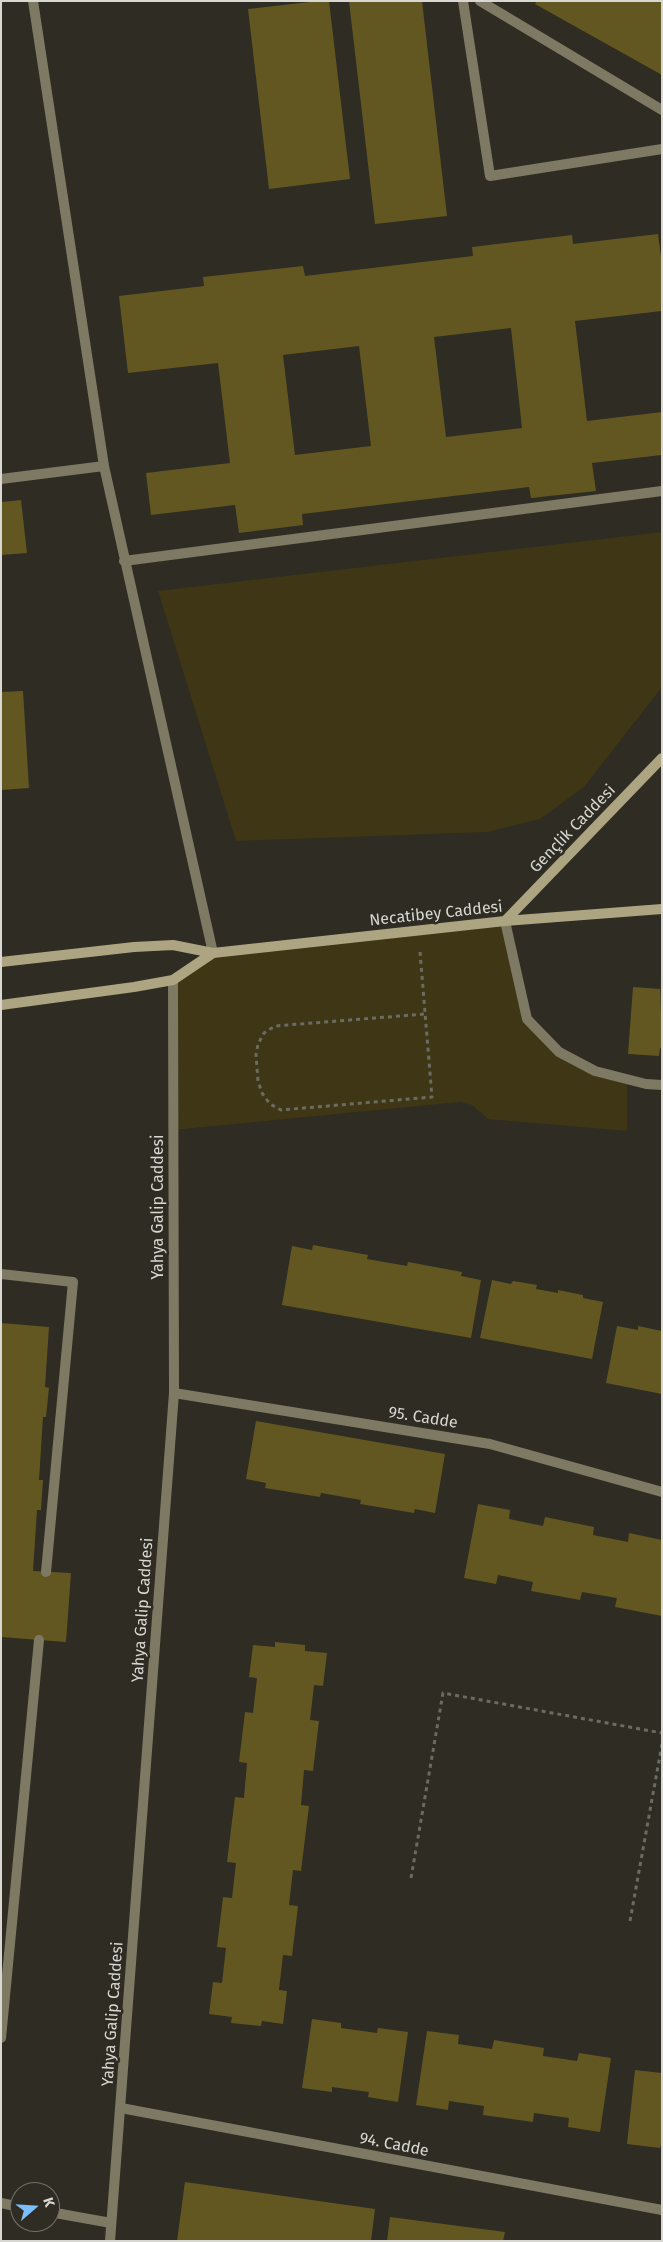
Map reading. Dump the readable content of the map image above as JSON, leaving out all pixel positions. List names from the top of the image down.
{
  "streets": {
    "main road": ["Gençlik Caddesi", "Necatibey Caddesi"],
    "street": ["Yahya Galip Caddesi", "95. Cadde", "94. Cadde"]
  },
  "crossings": [
    ["Gençlik Caddesi", "Necatibey Caddesi"],
    ["Necatibey Caddesi", "Yahya Galip Caddesi"],
    ["Yahya Galip Caddesi", "95. Cadde"],
    ["Yahya Galip Caddesi", "94. Cadde"]
  ],
  "north": "right"
}
